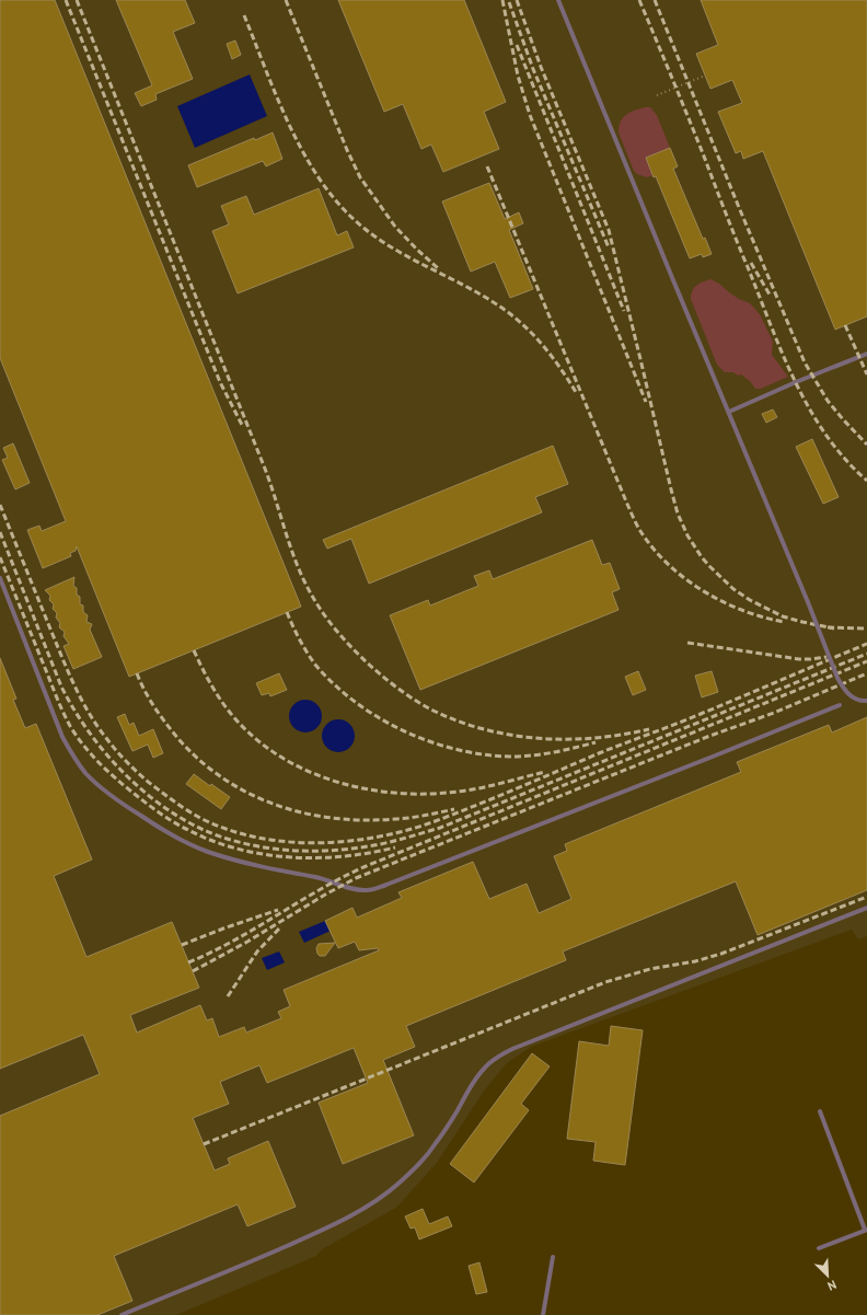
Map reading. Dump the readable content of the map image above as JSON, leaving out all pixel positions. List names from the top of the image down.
{
  "north": "bottom right"
}
